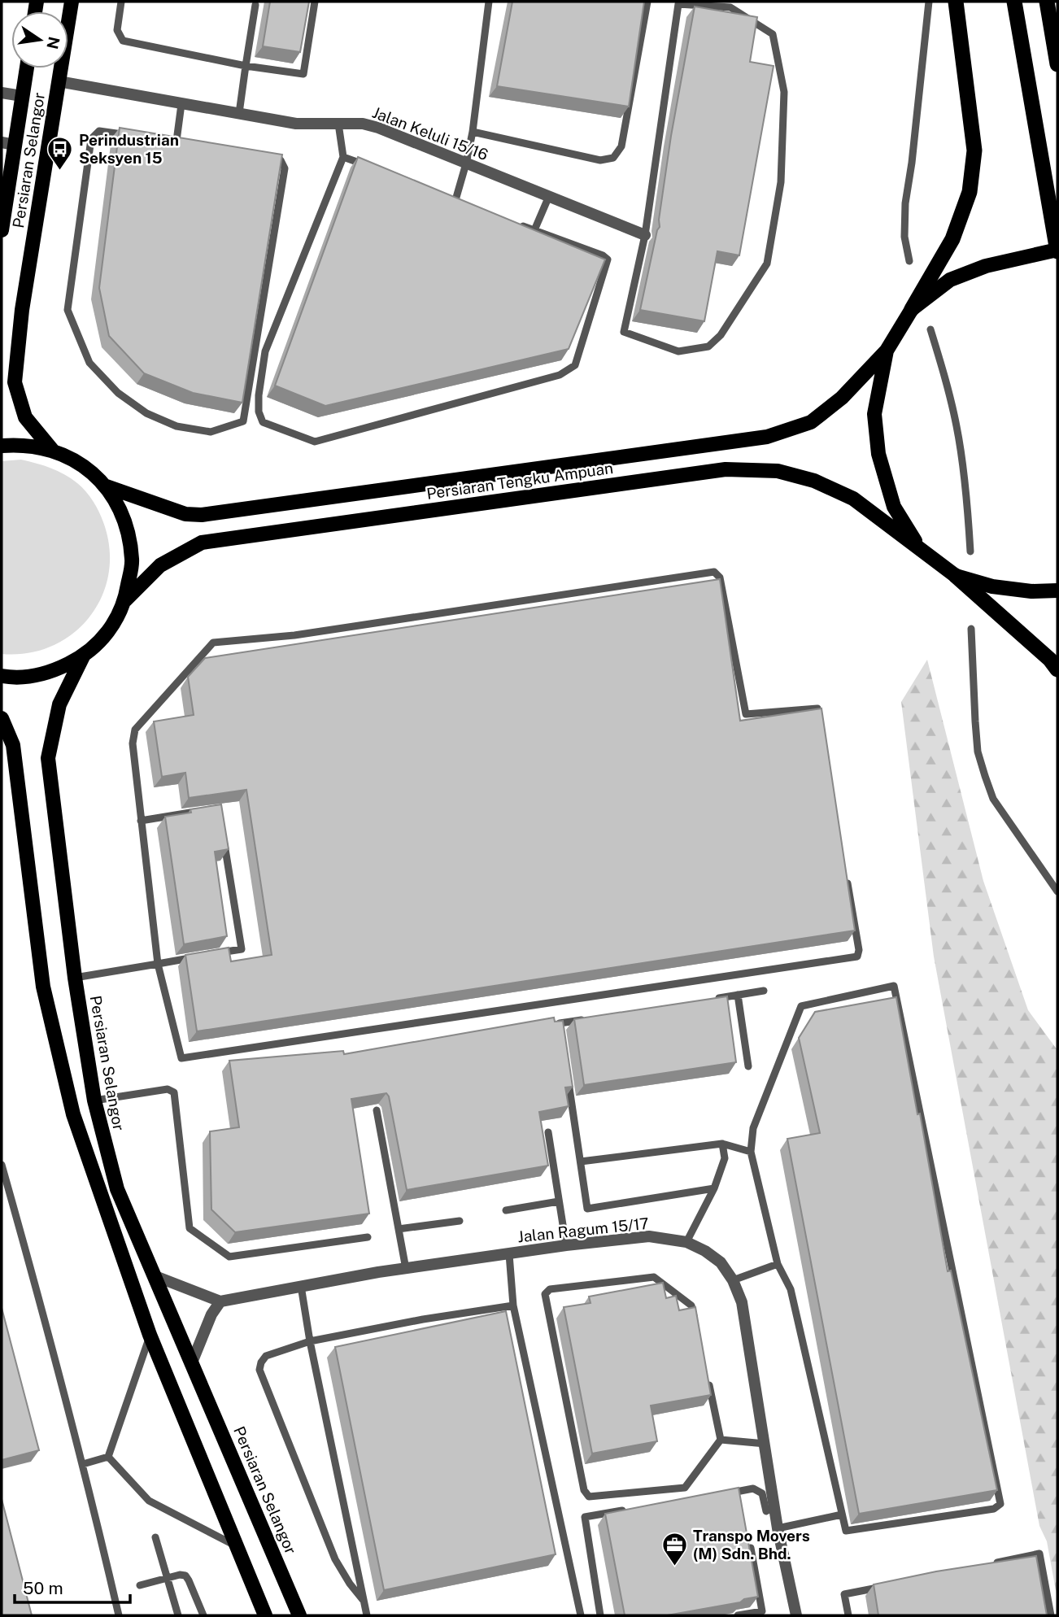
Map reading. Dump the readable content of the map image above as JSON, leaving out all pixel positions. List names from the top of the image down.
{
  "streets": {
    "main road": ["Persiaran Selangor", "Persiaran Tengku Ampuan"],
    "street": ["Jalan Keluli 15/16", "Jalan Ragum 15/17"]
  },
  "crossings": [
    ["Jalan Keluli 15/16", "Persiaran Selangor"]
  ],
  "places": {
    "bus stop": ["Perindustrian Seksyen 15"],
    "office": ["Transpo Movers (M) Sdn. Bhd."]
  },
  "scale_bar": "50 m",
  "north": "right"
}
